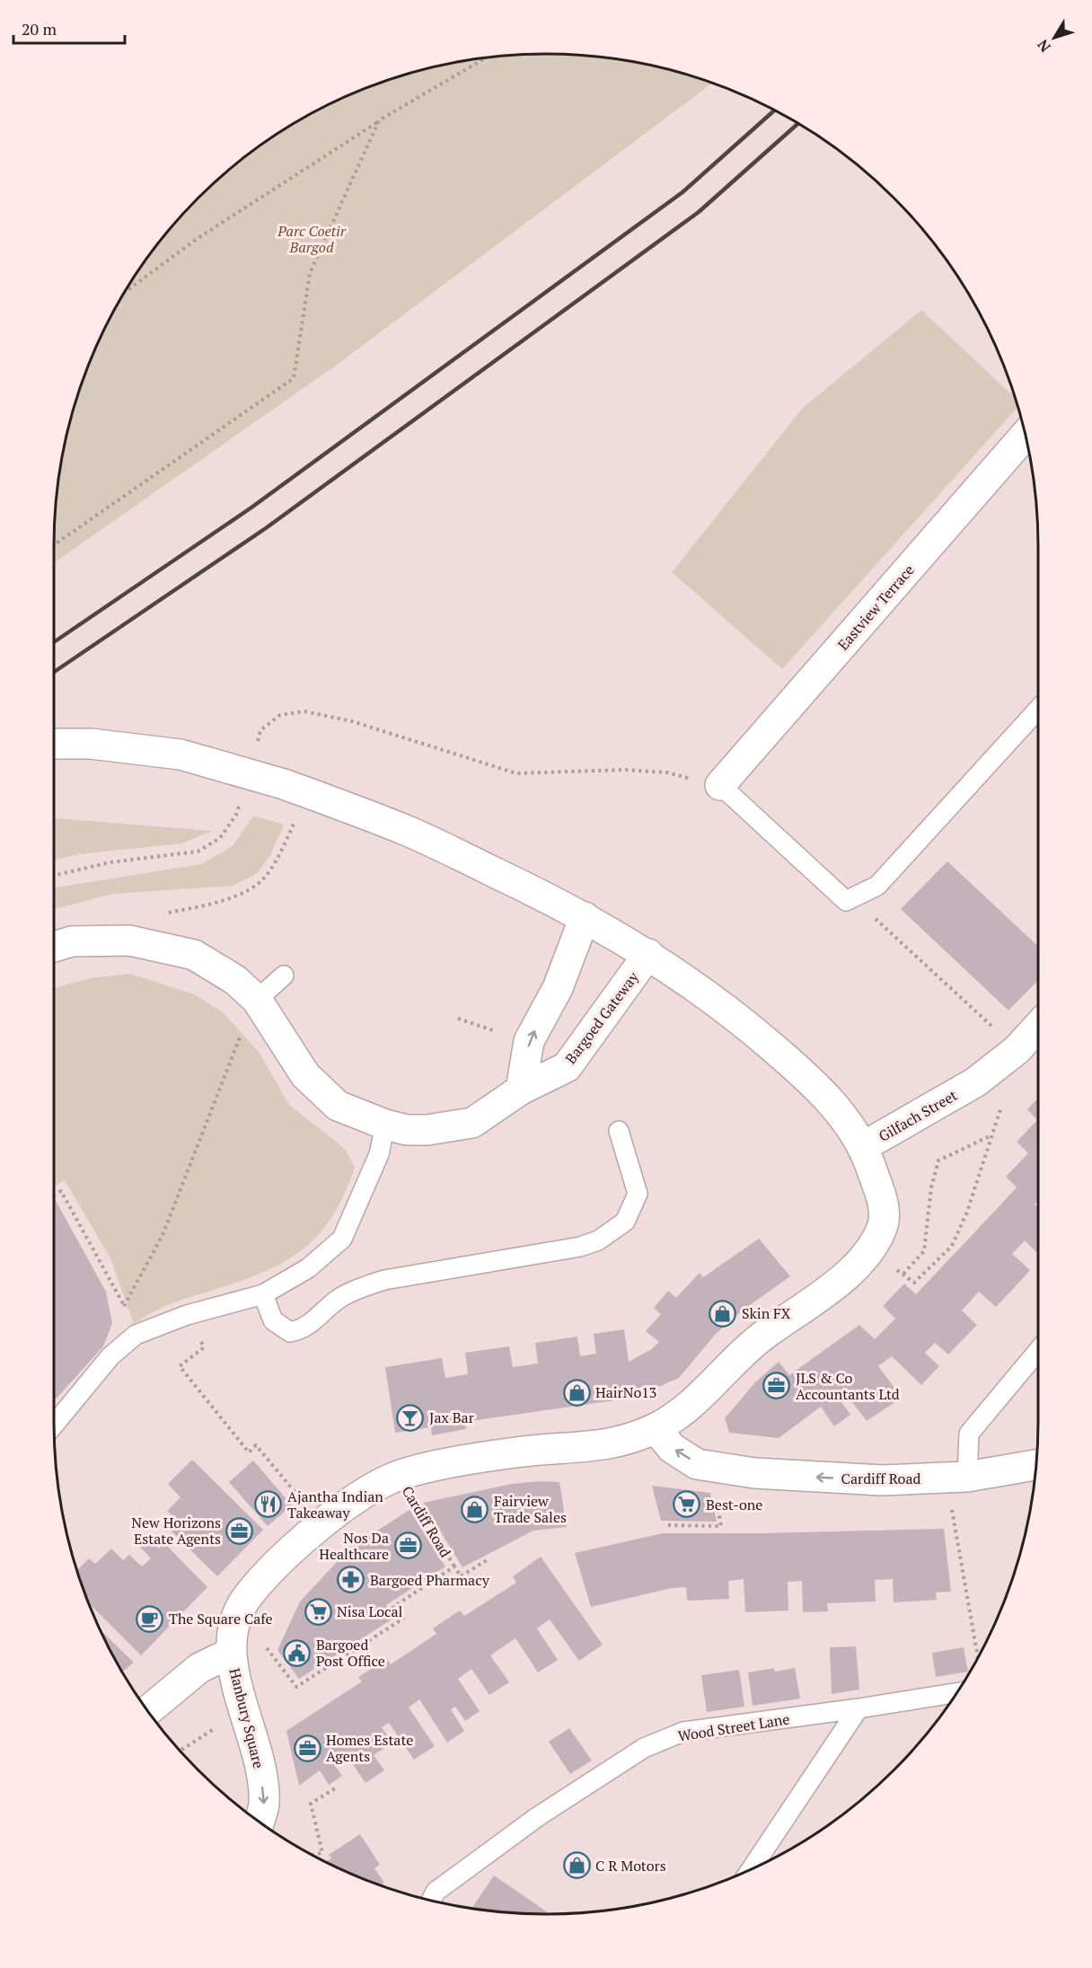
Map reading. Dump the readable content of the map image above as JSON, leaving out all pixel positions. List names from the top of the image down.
{
  "streets": {
    "street": [
      "Eastview Terrace",
      "Bargoed Gateway",
      "Gilfach Street",
      "Cardiff Road",
      "Hanbury Square"
    ],
    "lane": ["Wood Street Lane"]
  },
  "crossings": [
    ["Gilfach Street", "Cardiff Road"],
    ["Gilfach Street", "Hanbury Square"]
  ],
  "one_way": ["Cardiff Road", "Hanbury Square"],
  "parks": ["Parc Coetir Bargod"],
  "places": {
    "shop": [
      "Skin FX",
      "HairNo13",
      "Fairview Trade Sales",
      "C R Motors"
    ],
    "office": [
      "JLS & Co Accountants Ltd",
      "New Horizons Estate Agents",
      "Nos Da Healthcare",
      "Homes Estate Agents"
    ],
    "bar": ["Jax Bar"],
    "restaurant": ["Ajantha Indian Takeaway"],
    "supermarket": ["Best-one", "Nisa Local"],
    "pharmacy": ["Bargoed Pharmacy"],
    "cafe": ["The Square Cafe"],
    "public building": ["Bargoed Post Office"]
  },
  "scale_bar": "20 m",
  "north": "bottom left"
}
